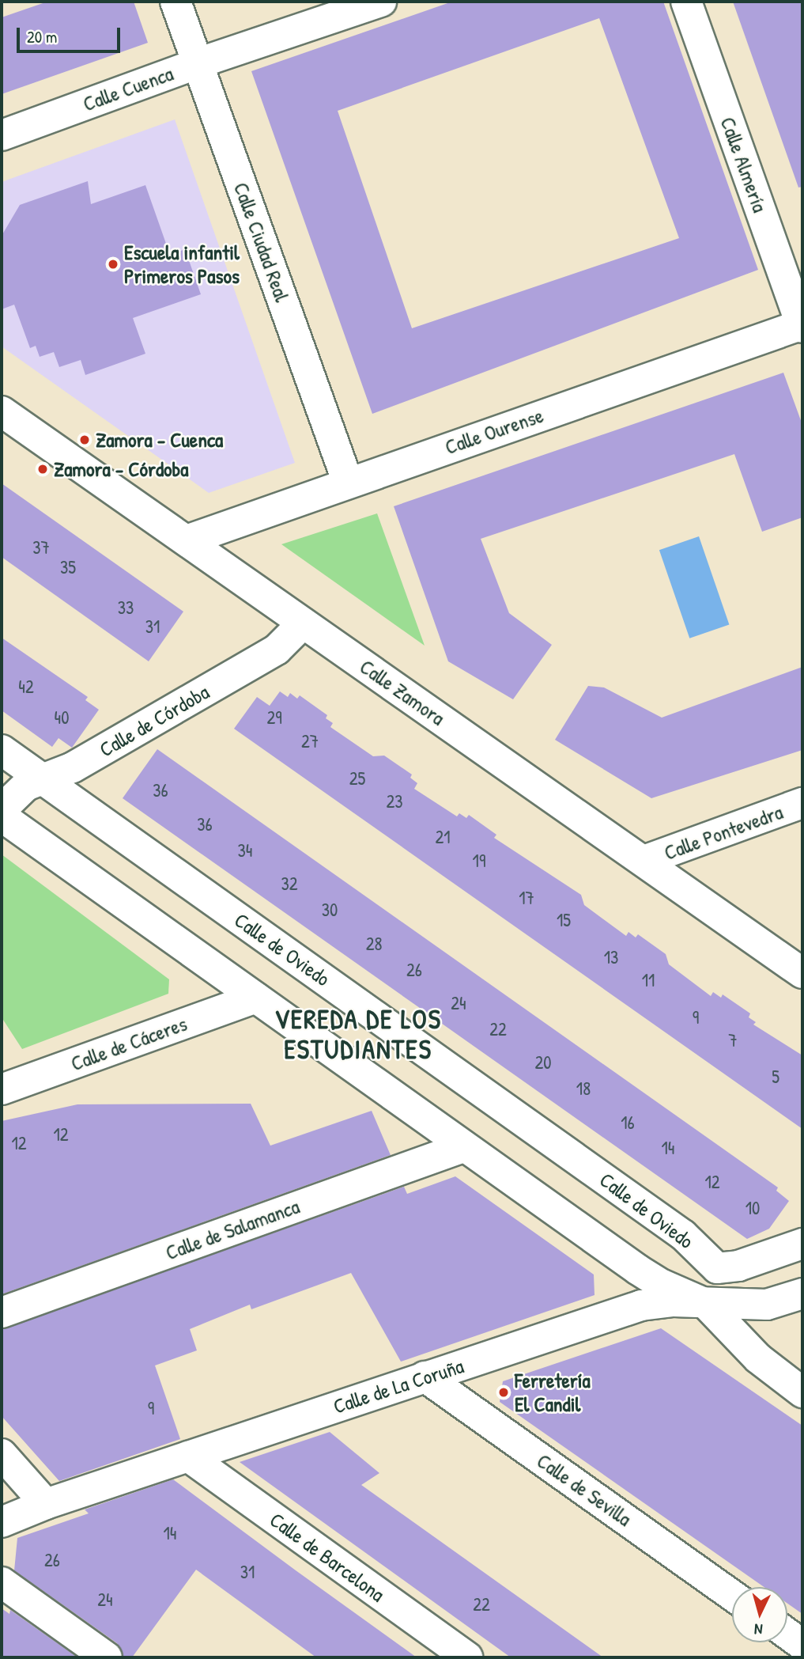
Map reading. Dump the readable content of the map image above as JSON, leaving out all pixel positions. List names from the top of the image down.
{
  "streets": {
    "street": [
      "Calle Cuenca",
      "Calle Almería",
      "Calle Ciudad Real",
      "Calle Ourense",
      "Calle Zamora",
      "Calle de Córdoba",
      "Calle Pontevedra",
      "Calle de Oviedo",
      "Calle de Cáceres",
      "Calle de Salamanca",
      "Calle de La Coruña",
      "Calle de Sevilla",
      "Calle de Barcelona"
    ]
  },
  "crossings": [
    ["Calle Cuenca", "Calle Ciudad Real"],
    ["Calle Almería", "Calle Ourense"],
    ["Calle Ciudad Real", "Calle Ourense"],
    ["Calle Ourense", "Calle Zamora"],
    ["Calle Zamora", "Calle de Córdoba"],
    ["Calle Zamora", "Calle Pontevedra"],
    ["Calle de Córdoba", "Calle de Oviedo"],
    ["Calle de La Coruña", "Calle de Sevilla"],
    ["Calle de La Coruña", "Calle de Barcelona"]
  ],
  "districts": ["VEREDA DE LOS ESTUDIANTES"],
  "places": [
    "Escuela infantil Primeros Pasos",
    "Zamora - Cuenca",
    "Zamora - Córdoba",
    "Ferretería El Candil"
  ],
  "house_numbers": [
    "37",
    "35",
    "33",
    "31",
    "42",
    "40",
    "29",
    "27",
    "25",
    "36",
    "23",
    "36",
    "21",
    "34",
    "19",
    "32",
    "17",
    "30",
    "15",
    "28",
    "13",
    "26",
    "11",
    "24",
    "9",
    "22",
    "7",
    "20",
    "5",
    "18",
    "16",
    "12",
    "12",
    "14",
    "12",
    "10",
    "9",
    "14",
    "26",
    "31",
    "24",
    "22"
  ],
  "scale_bar": "20 m",
  "north": "bottom"
}
